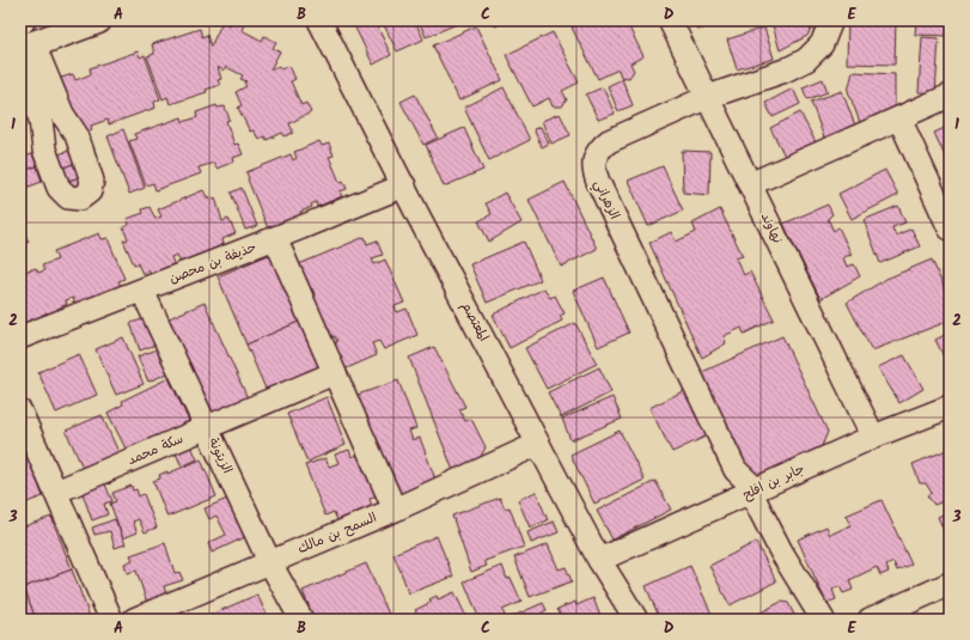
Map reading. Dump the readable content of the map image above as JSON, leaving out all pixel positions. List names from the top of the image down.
{
  "streets": {
    "street": [
      "الزهراني",
      "نهاوند",
      "حذيفة بن محصن",
      "المعتصم",
      "سكة محمد",
      "الزيتونة",
      "جابر بن افلح",
      "السمح بن مالك"
    ]
  },
  "crossings": [
    ["الزهراني", "نهاوند"],
    ["الزهراني", "جابر بن افلح"],
    ["نهاوند", "جابر بن افلح"],
    ["حذيفة بن محصن", "المعتصم"],
    ["حذيفة بن محصن", "الزيتونة"],
    ["المعتصم", "جابر بن افلح"],
    ["المعتصم", "السمح بن مالك"],
    ["سكة محمد", "الزيتونة"],
    ["الزيتونة", "السمح بن مالك"]
  ],
  "grid": {
    "columns": [
      "A",
      "B",
      "C",
      "D",
      "E"
    ],
    "rows": ["1", "2", "3"]
  }
}
